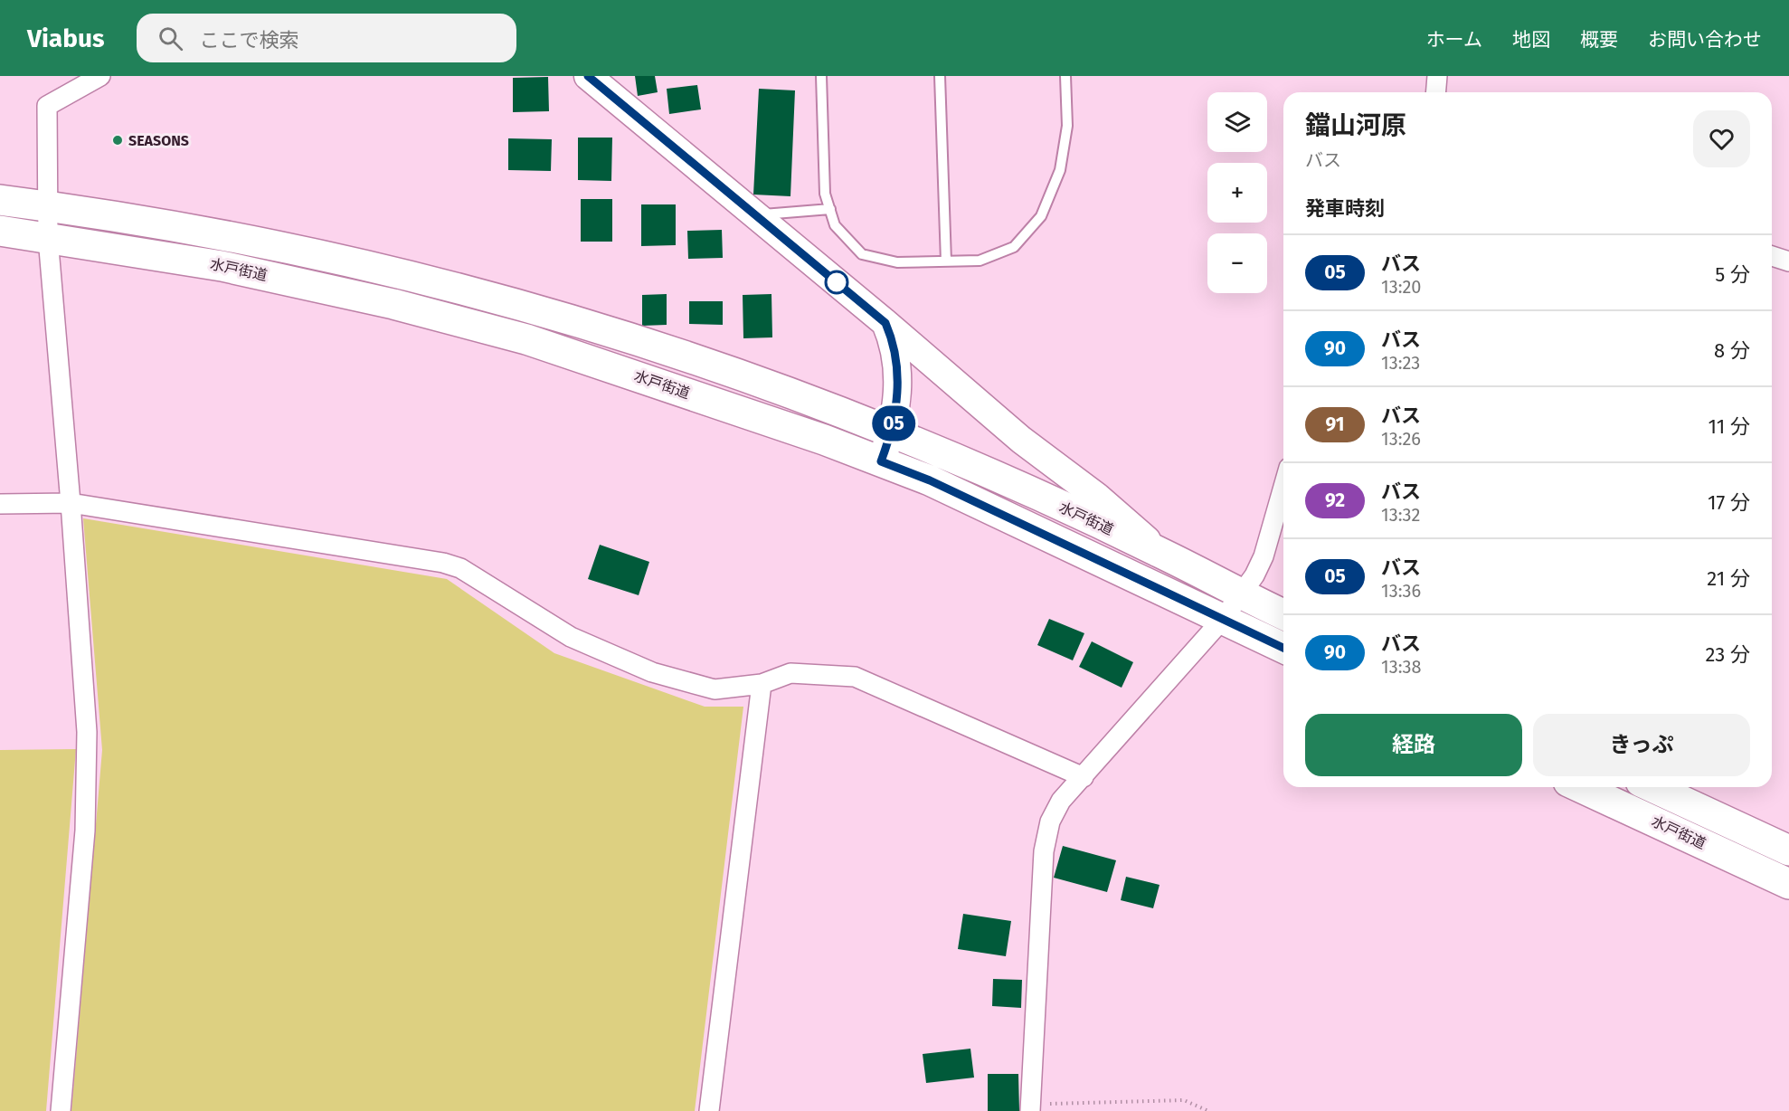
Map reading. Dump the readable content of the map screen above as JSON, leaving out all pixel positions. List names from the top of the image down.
{
  "streets": {
    "highway": ["水戸街道"]
  },
  "places": ["SEASONS"],
  "lines": ["bus line 05"],
  "page": {
    "header": "Viabus",
    "search": "ここで検索",
    "nav": [
      "ホーム",
      "地図",
      "概要",
      "お問い合わせ"
    ],
    "on_map": "05",
    "map_buttons": ["+", "−"],
    "heading": [
      ["鐺山河原", "バス"],
      "発車時刻"
    ],
    "list": [
      {
        "mark": "05",
        "name": "バス",
        "note": "13:20",
        "value": "5 分"
      },
      {
        "mark": "90",
        "name": "バス",
        "note": "13:23",
        "value": "8 分"
      },
      {
        "mark": "91",
        "name": "バス",
        "note": "13:26",
        "value": "11 分"
      },
      {
        "mark": "92",
        "name": "バス",
        "note": "13:32",
        "value": "17 分"
      },
      {
        "mark": "05",
        "name": "バス",
        "note": "13:36",
        "value": "21 分"
      },
      {
        "mark": "90",
        "name": "バス",
        "note": "13:38",
        "value": "23 分"
      }
    ],
    "buttons": ["経路", "きっぷ"]
  }
}
